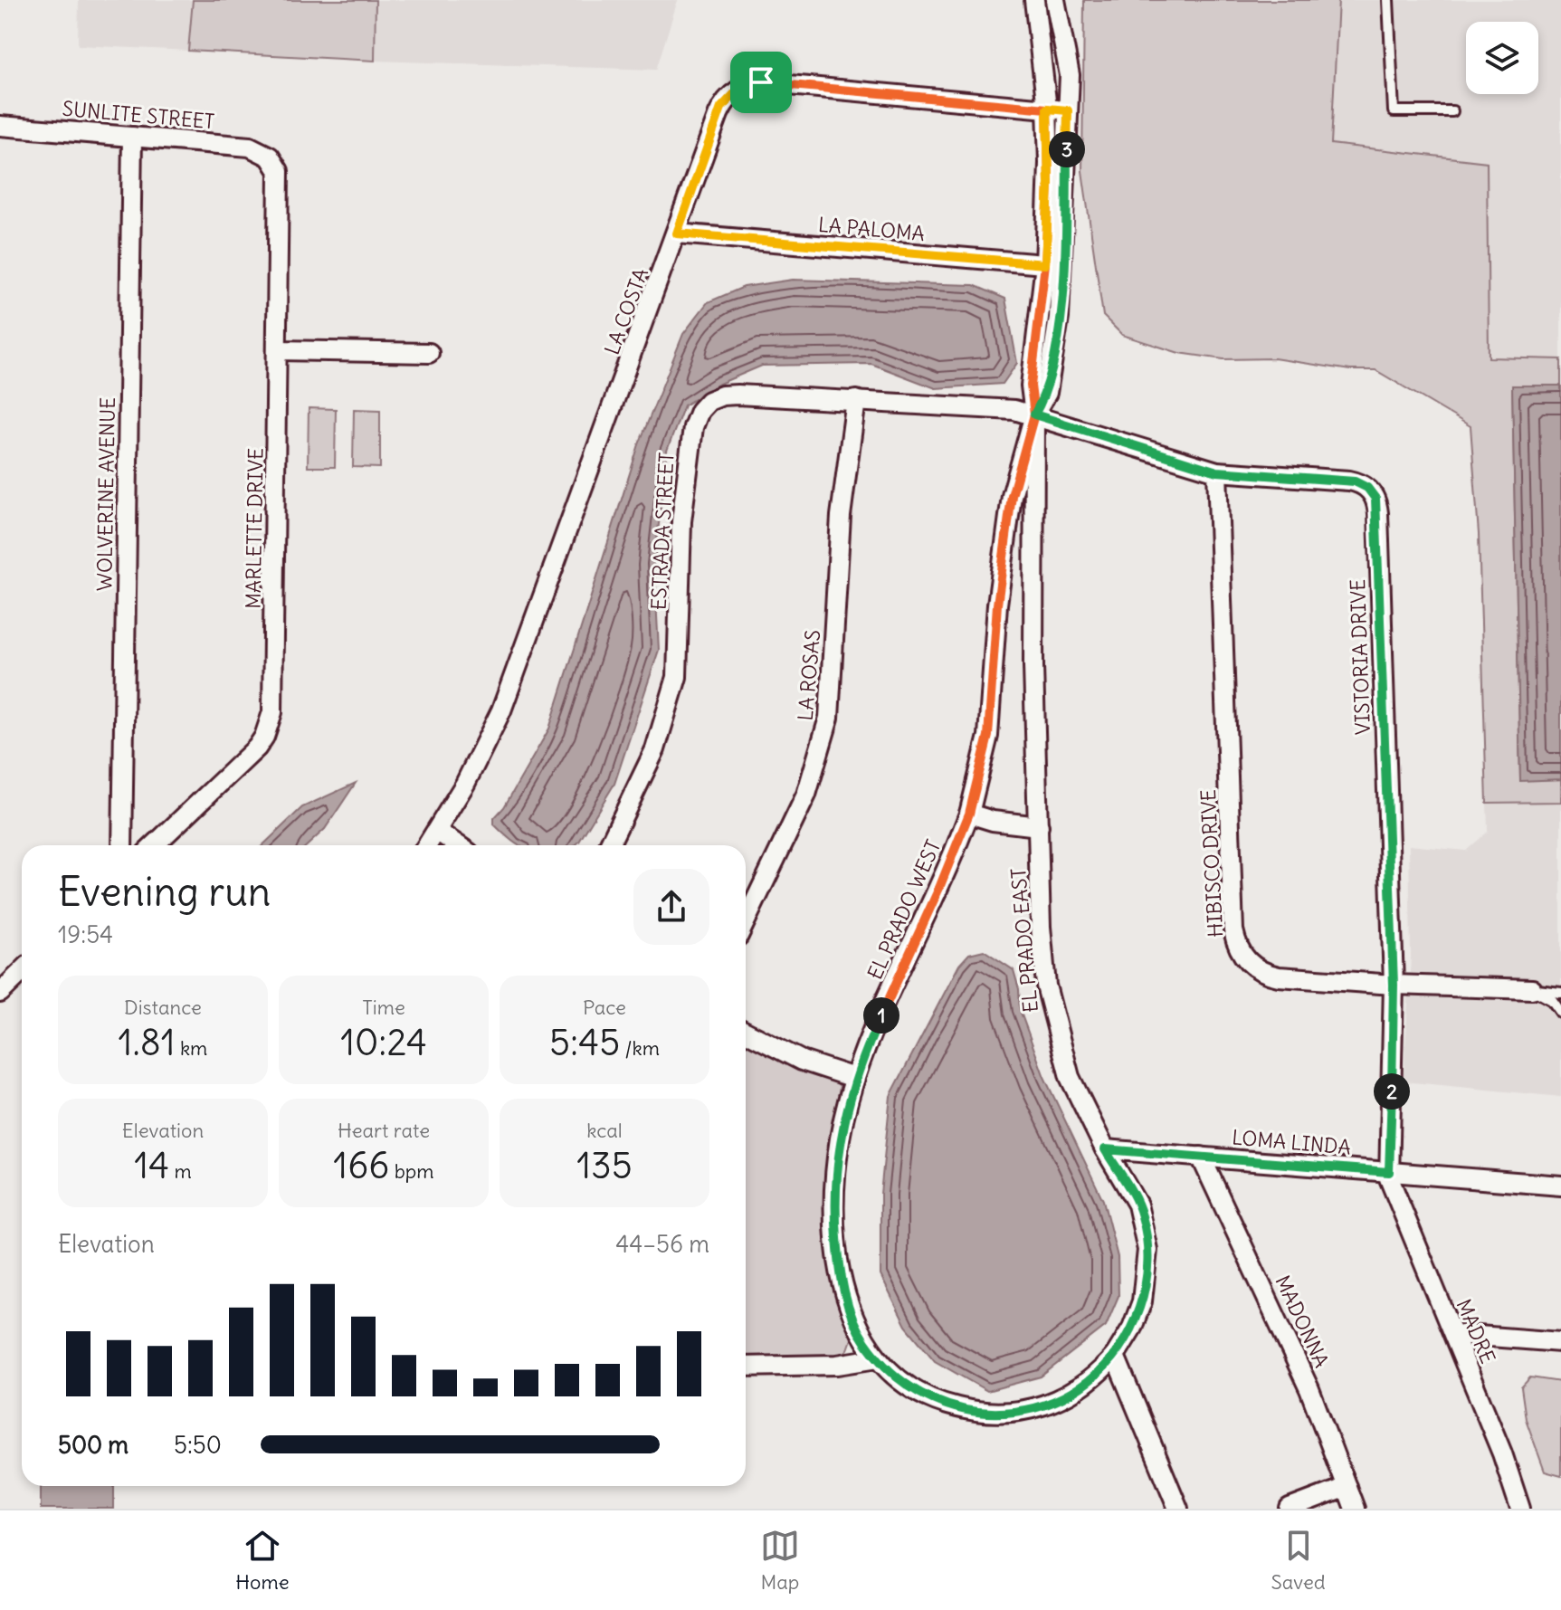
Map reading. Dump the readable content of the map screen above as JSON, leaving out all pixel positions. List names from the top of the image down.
{
  "streets": {
    "street": [
      "SUNLITE STREET",
      "LA PALOMA",
      "LA COSTA",
      "WOLVERINE AVENUE",
      "MARLETTE DRIVE",
      "ESTRADA STREET",
      "VISTORIA DRIVE",
      "LA ROSAS",
      "HIBISCO DRIVE",
      "EL PRADO WEST",
      "EL PRADO EAST",
      "LOMA LINDA",
      "MADONNA",
      "MADRE"
    ]
  },
  "crossings": [
    ["SUNLITE STREET", "WOLVERINE AVENUE"],
    ["SUNLITE STREET", "MARLETTE DRIVE"],
    ["LA PALOMA", "LA COSTA"],
    ["LA PALOMA", "EL PRADO WEST"],
    ["ESTRADA STREET", "VISTORIA DRIVE"],
    ["ESTRADA STREET", "LA ROSAS"],
    ["ESTRADA STREET", "EL PRADO WEST"],
    ["ESTRADA STREET", "EL PRADO EAST"],
    ["VISTORIA DRIVE", "HIBISCO DRIVE"],
    ["VISTORIA DRIVE", "EL PRADO WEST"],
    ["VISTORIA DRIVE", "EL PRADO EAST"],
    ["VISTORIA DRIVE", "LOMA LINDA"],
    ["VISTORIA DRIVE", "MADRE"],
    ["EL PRADO WEST", "EL PRADO EAST"],
    ["EL PRADO EAST", "LOMA LINDA"],
    ["LOMA LINDA", "MADONNA"],
    ["LOMA LINDA", "MADRE"]
  ],
  "page": {
    "pins": ["3", "1", "2"],
    "heading": ["Evening run", "19:54"],
    "stats": [
      ["Distance", "1.81 km"],
      ["Time", "10:24"],
      ["Pace", "5:45 /km"],
      ["Elevation", "14 m"],
      ["Heart rate", "166 bpm"],
      ["kcal", "135"]
    ],
    "chart": ["Elevation", "44–56 m"],
    "list": [
      {
        "name": "500 m",
        "note": "5:50"
      }
    ],
    "tabs": ["Home", "Map", "Saved"]
  }
}
